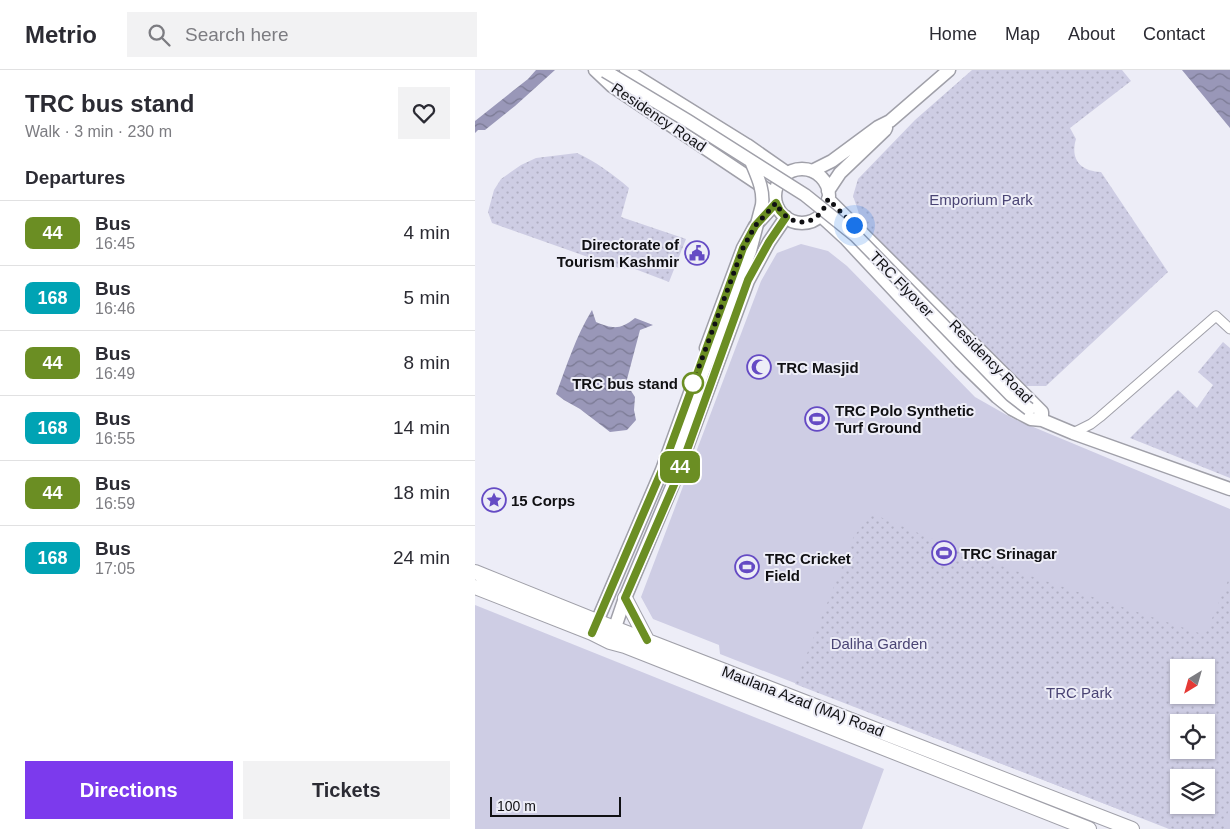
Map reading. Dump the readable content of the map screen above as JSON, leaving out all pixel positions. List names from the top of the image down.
{
  "streets": {
    "main road": ["Residency Road", "TRC Flyover", "Maulana Azad (MA) Road"]
  },
  "crossings": [
    ["Residency Road", "TRC Flyover"]
  ],
  "parks": ["Emporium Park", "Daliha Garden", "TRC Park"],
  "places": {
    "public building": ["Directorate of Tourism Kashmir"],
    "mosque": ["TRC Masjid"],
    "other": ["TRC bus stand"],
    "sports": ["TRC Polo Synthetic Turf Ground", "TRC Srinagar", "TRC Cricket Field"],
    "place": ["15 Corps"]
  },
  "lines": ["bus line 44"],
  "scale_bar": "100 m",
  "north": "bottom left",
  "page": {
    "header": "Metrio",
    "search": "Search here",
    "nav": [
      "Home",
      "Map",
      "About",
      "Contact"
    ],
    "heading": [
      ["TRC bus stand", "Walk · 3 min · 230 m"],
      "Departures"
    ],
    "on_map": "44",
    "list": [
      {
        "mark": "44",
        "name": "Bus",
        "note": "16:45",
        "value": "4 min"
      },
      {
        "mark": "168",
        "name": "Bus",
        "note": "16:46",
        "value": "5 min"
      },
      {
        "mark": "44",
        "name": "Bus",
        "note": "16:49",
        "value": "8 min"
      },
      {
        "mark": "168",
        "name": "Bus",
        "note": "16:55",
        "value": "14 min"
      },
      {
        "mark": "44",
        "name": "Bus",
        "note": "16:59",
        "value": "18 min"
      },
      {
        "mark": "168",
        "name": "Bus",
        "note": "17:05",
        "value": "24 min"
      }
    ],
    "buttons": ["Directions", "Tickets"],
    "scale": "100 m"
  }
}
